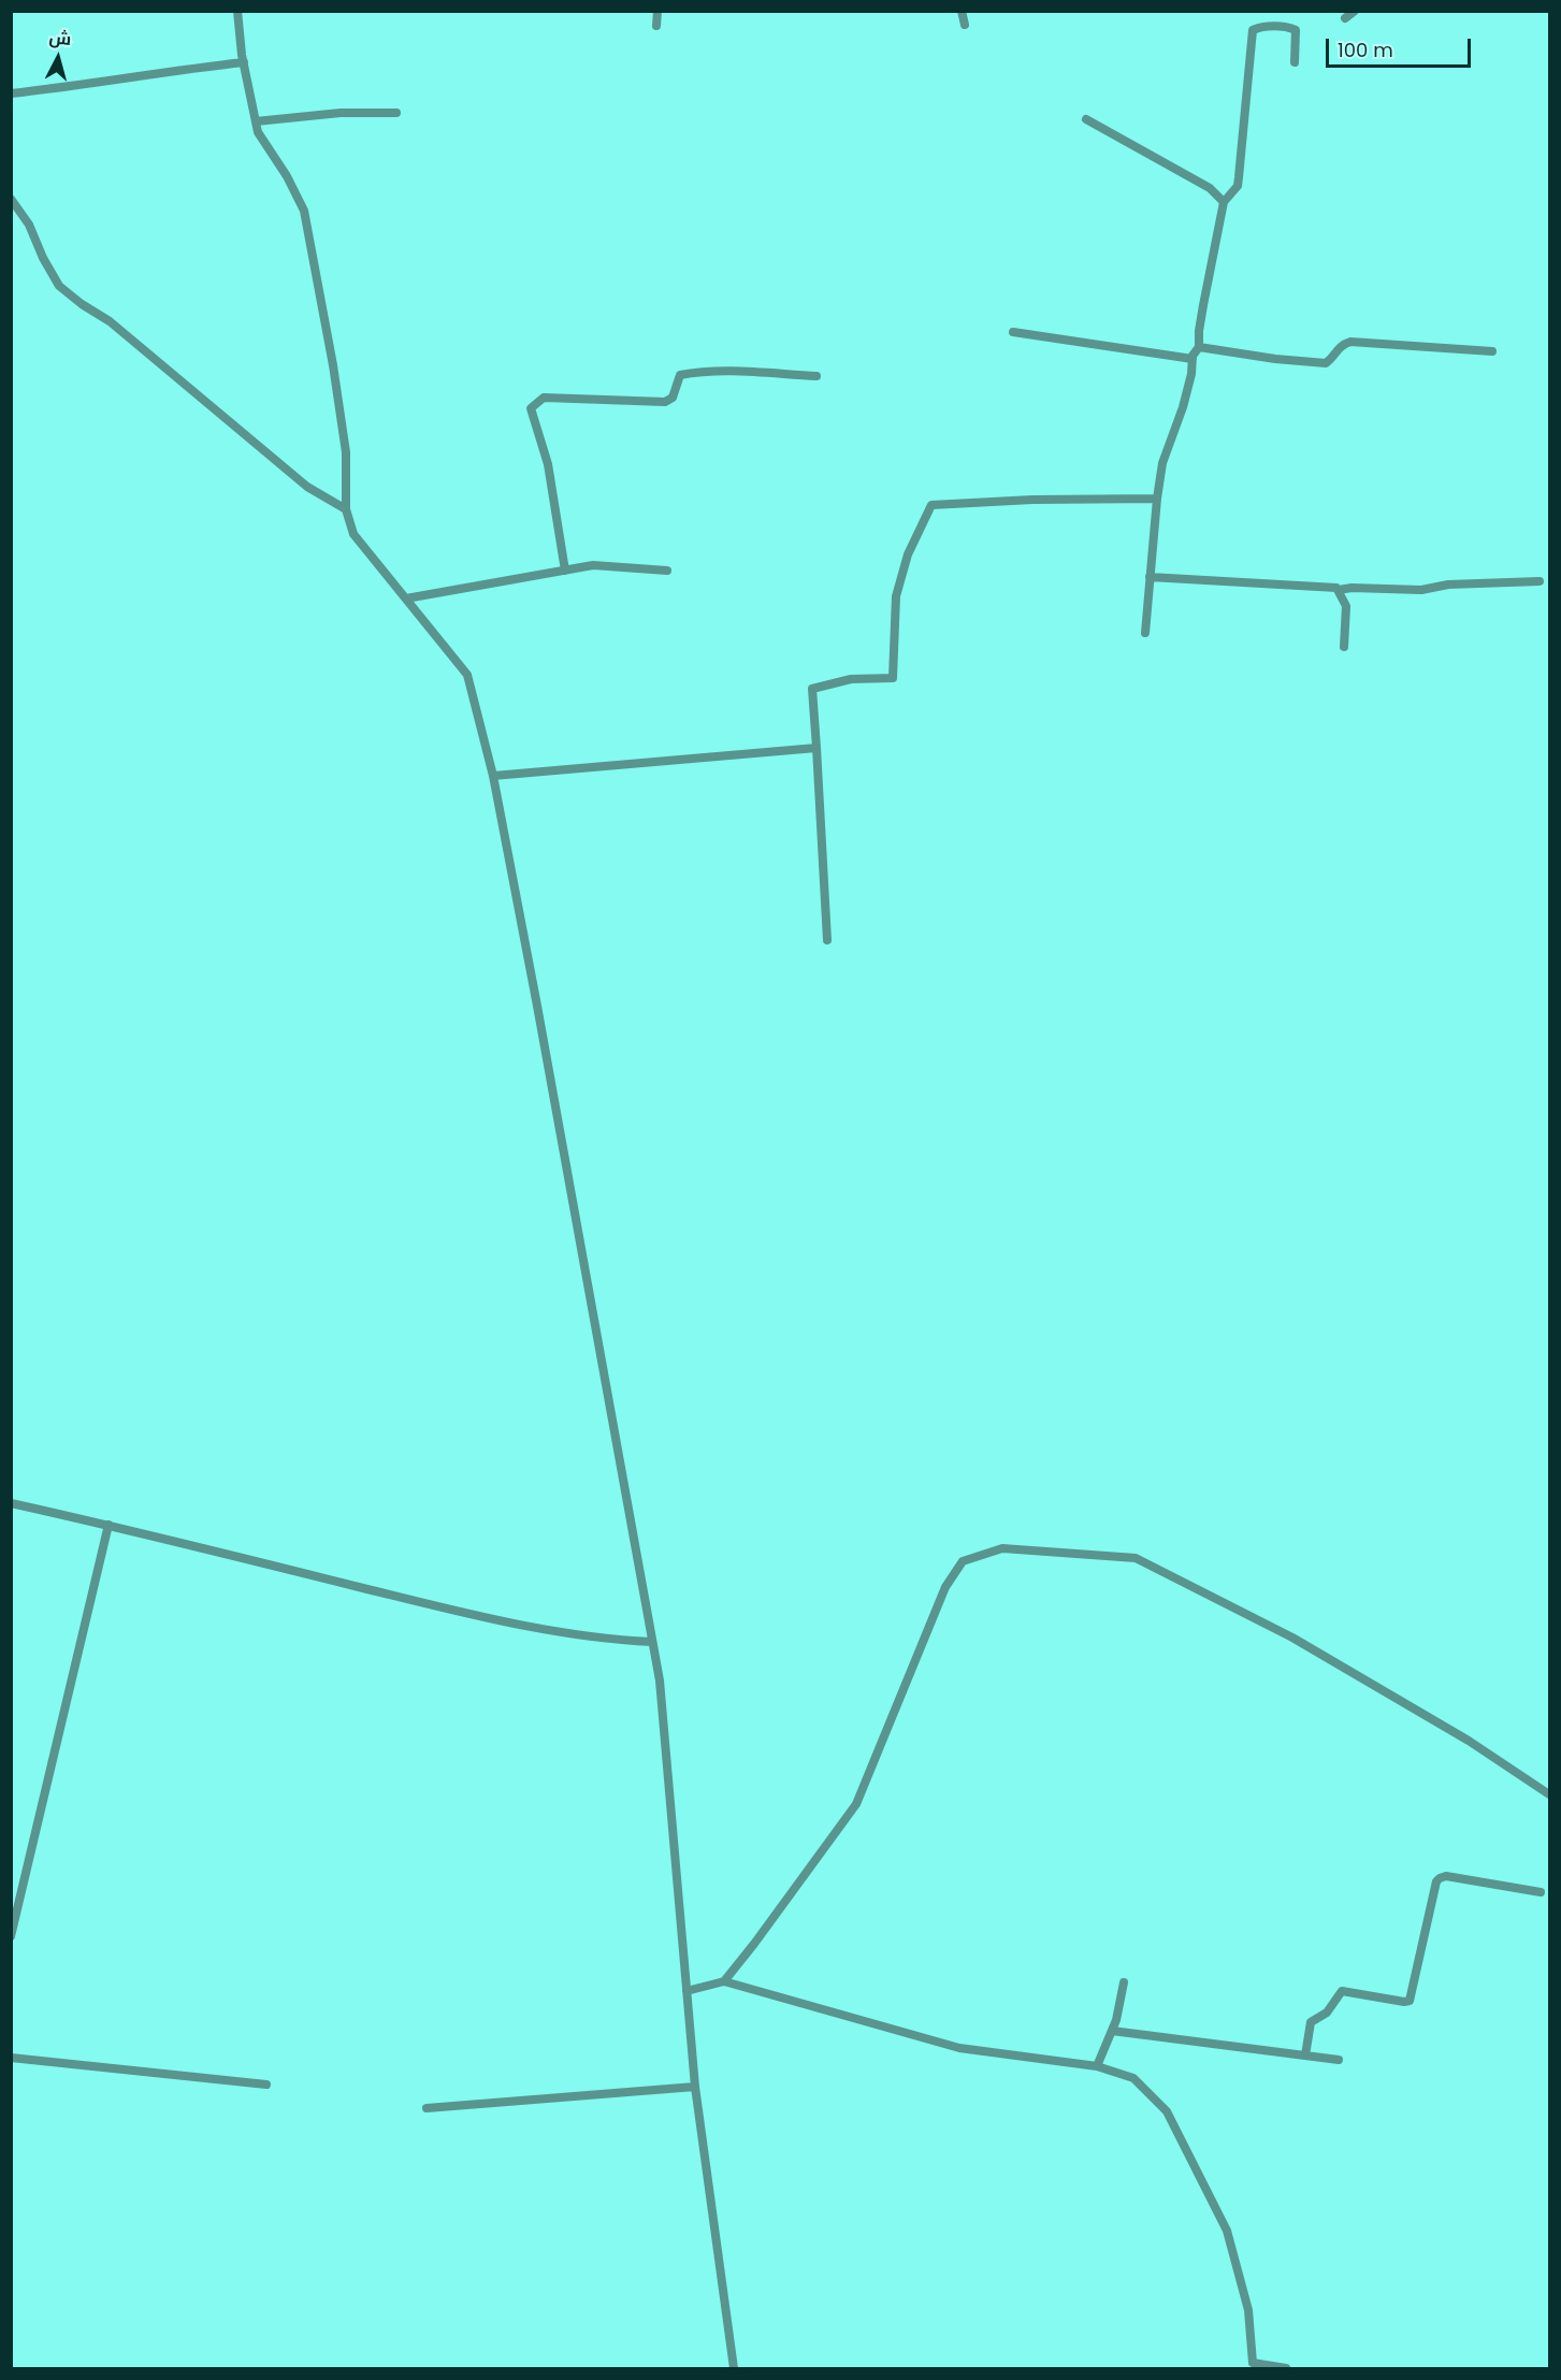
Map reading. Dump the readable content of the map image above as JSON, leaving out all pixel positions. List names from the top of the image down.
{
  "scale_bar": "100 m",
  "north": "top"
}
